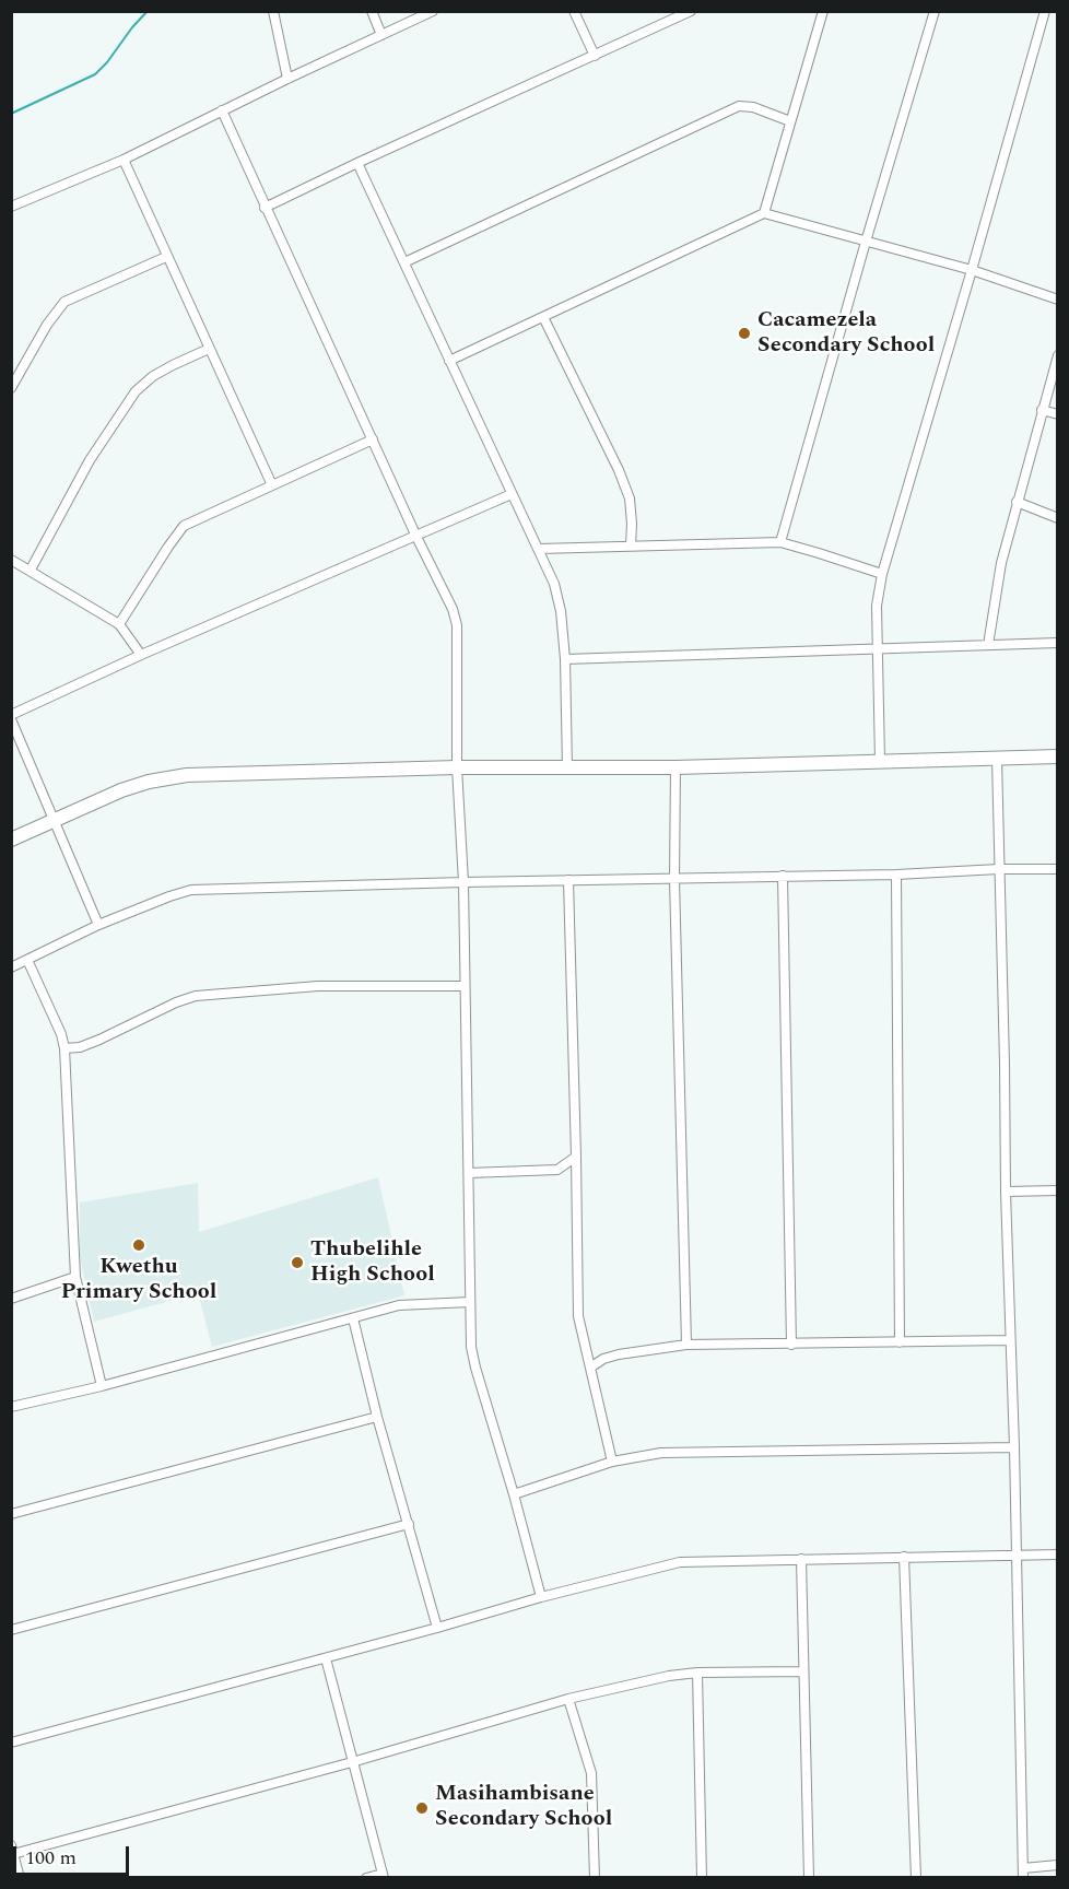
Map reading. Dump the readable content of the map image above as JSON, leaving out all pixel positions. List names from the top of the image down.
{
  "places": [
    "Cacamezela Secondary School",
    "Kwethu Primary School",
    "Thubelihle High School",
    "Masihambisane Secondary School"
  ],
  "scale_bar": "100 m"
}
